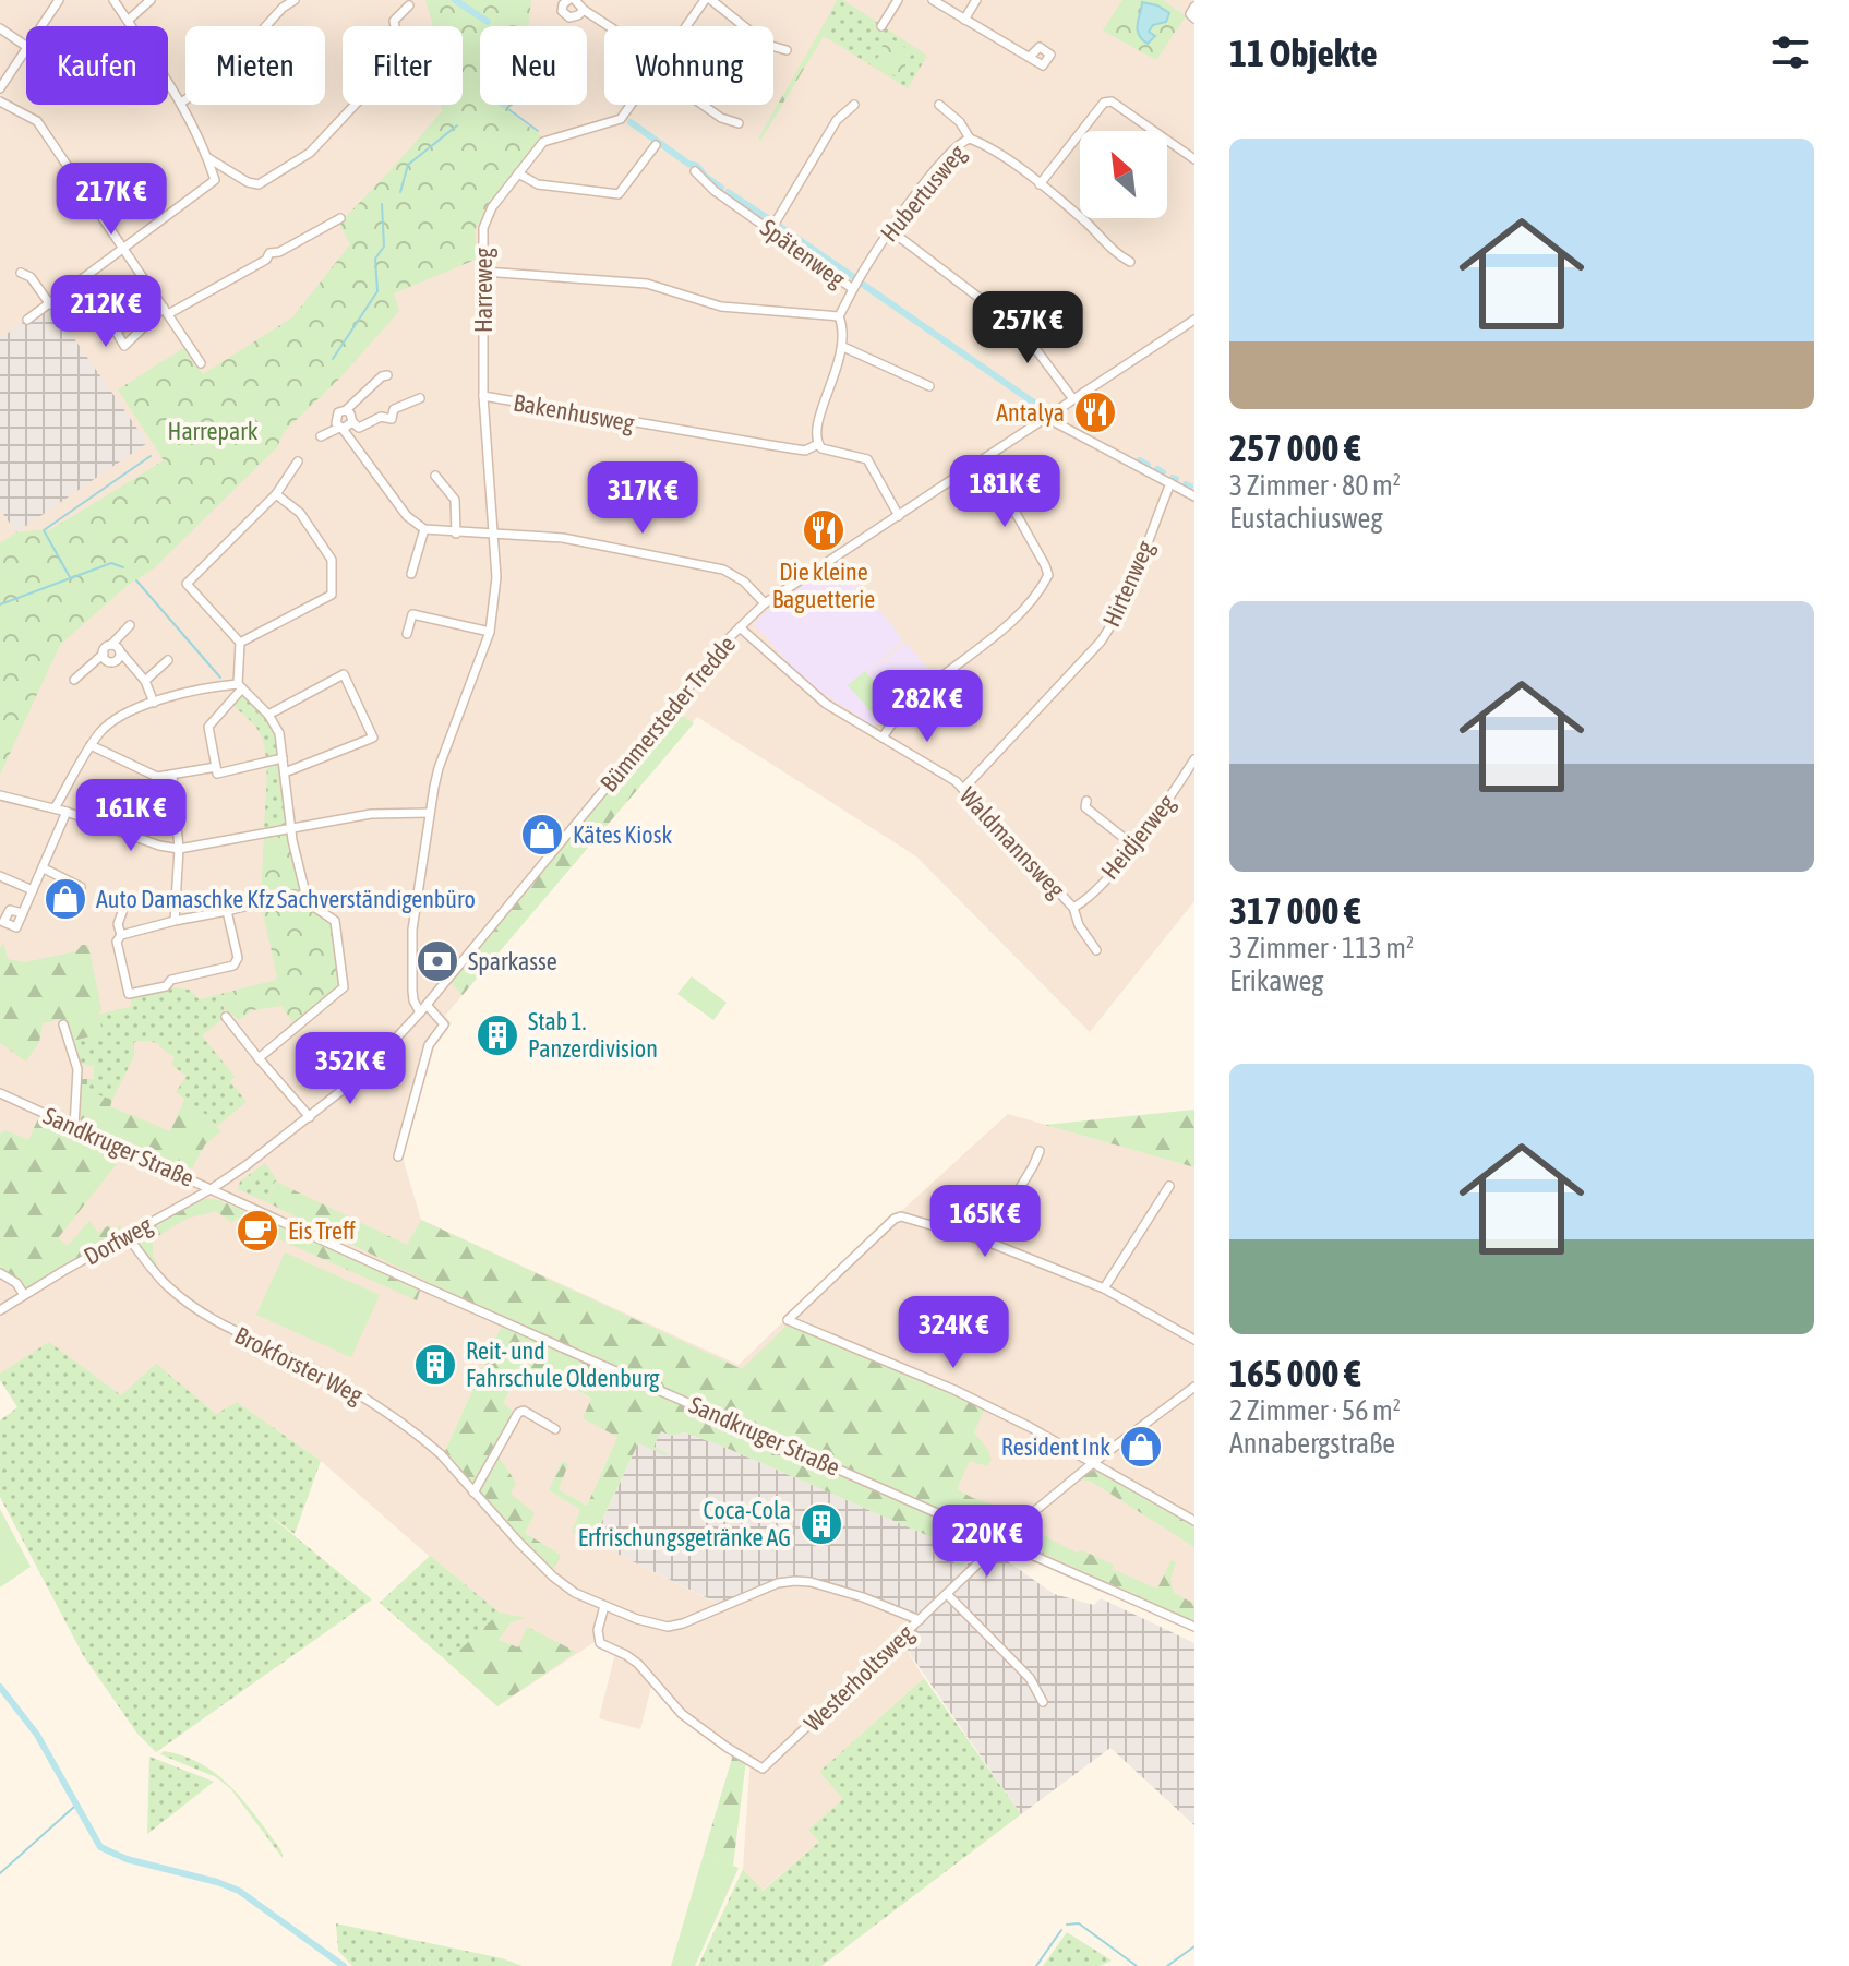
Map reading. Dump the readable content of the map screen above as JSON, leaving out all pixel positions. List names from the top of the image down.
{
  "streets": {
    "street": [
      "Hubertusweg",
      "Spätenweg",
      "Harreweg",
      "Bakenhusweg",
      "Hirtenweg",
      "Bümmersteder Tredde",
      "Heidjerweg",
      "Waldmannsweg",
      "Sandkruger Straße",
      "Dorfweg",
      "Brokforster Weg",
      "Westerholtsweg"
    ]
  },
  "crossings": [
    ["Hubertusweg", "Spätenweg"],
    ["Spätenweg", "Bakenhusweg"],
    ["Harreweg", "Bakenhusweg"],
    ["Harreweg", "Bümmersteder Tredde"],
    ["Hirtenweg", "Waldmannsweg"],
    ["Bümmersteder Tredde", "Waldmannsweg"],
    ["Bümmersteder Tredde", "Sandkruger Straße"],
    ["Bümmersteder Tredde", "Dorfweg"],
    ["Heidjerweg", "Waldmannsweg"],
    ["Sandkruger Straße", "Dorfweg"],
    ["Sandkruger Straße", "Westerholtsweg"],
    ["Dorfweg", "Brokforster Weg"],
    ["Brokforster Weg", "Westerholtsweg"]
  ],
  "parks": ["Harrepark"],
  "places": {
    "restaurant": ["Antalya", "Die kleine Baguetterie"],
    "shop": ["Kätes Kiosk", "Auto Damaschke Kfz Sachverständigenbüro", "Resident Ink"],
    "bank": ["Sparkasse"],
    "building": ["Stab 1. Panzerdivision", "Reit- und Fahrschule Oldenburg", "Coca-Cola Erfrischungsgetränke AG"],
    "cafe": ["Eis Treff"]
  },
  "north": "top left",
  "page": {
    "heading": "11 Objekte",
    "chip": [
      "Kaufen",
      "Mieten",
      "Filter",
      "Neu",
      "Wohnung"
    ],
    "list": [
      {
        "name": "257 000 €",
        "note": "3 Zimmer · 80 m² · Eustachiusweg"
      },
      {
        "name": "317 000 €",
        "note": "3 Zimmer · 113 m² · Erikaweg"
      },
      {
        "name": "165 000 €",
        "note": "2 Zimmer · 56 m² · Annabergstraße"
      }
    ],
    "price": [
      "217K €",
      "212K €",
      "257K €",
      "181K €",
      "317K €",
      "282K €",
      "161K €",
      "352K €",
      "165K €",
      "324K €",
      "220K €"
    ]
  }
}
